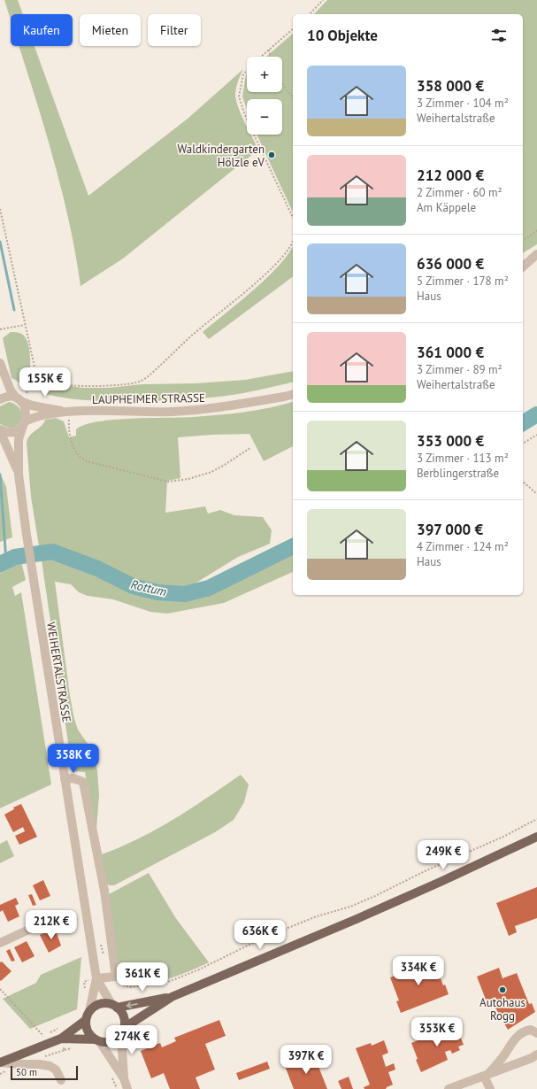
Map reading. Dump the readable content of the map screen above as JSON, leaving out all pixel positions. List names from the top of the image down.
{
  "streets": {
    "street": ["LAUPHEIMER STRASSE", "WEIHERTALSTRASSE"]
  },
  "crossings": [
    ["LAUPHEIMER STRASSE", "WEIHERTALSTRASSE"]
  ],
  "water": ["Rottum"],
  "places": ["Waldkindergarten Hölzle eV", "Autohaus Rogg"],
  "scale_bar": "50 m",
  "page": {
    "chip": ["Kaufen", "Mieten", "Filter"],
    "heading": "10 Objekte",
    "map_buttons": ["+", "−"],
    "list": [
      {
        "name": "358 000 €",
        "note": "3 Zimmer · 104 m² · Weihertalstraße"
      },
      {
        "name": "212 000 €",
        "note": "2 Zimmer · 60 m² · Am Käppele"
      },
      {
        "name": "636 000 €",
        "note": "5 Zimmer · 178 m² · Haus"
      },
      {
        "name": "361 000 €",
        "note": "3 Zimmer · 89 m² · Weihertalstraße"
      },
      {
        "name": "353 000 €",
        "note": "3 Zimmer · 113 m² · Berblingerstraße"
      },
      {
        "name": "397 000 €",
        "note": "4 Zimmer · 124 m² · Haus"
      }
    ],
    "price": [
      "155K €",
      "358K €",
      "249K €",
      "212K €",
      "636K €",
      "334K €",
      "361K €",
      "353K €",
      "274K €",
      "397K €"
    ],
    "scale": "50 m"
  }
}
